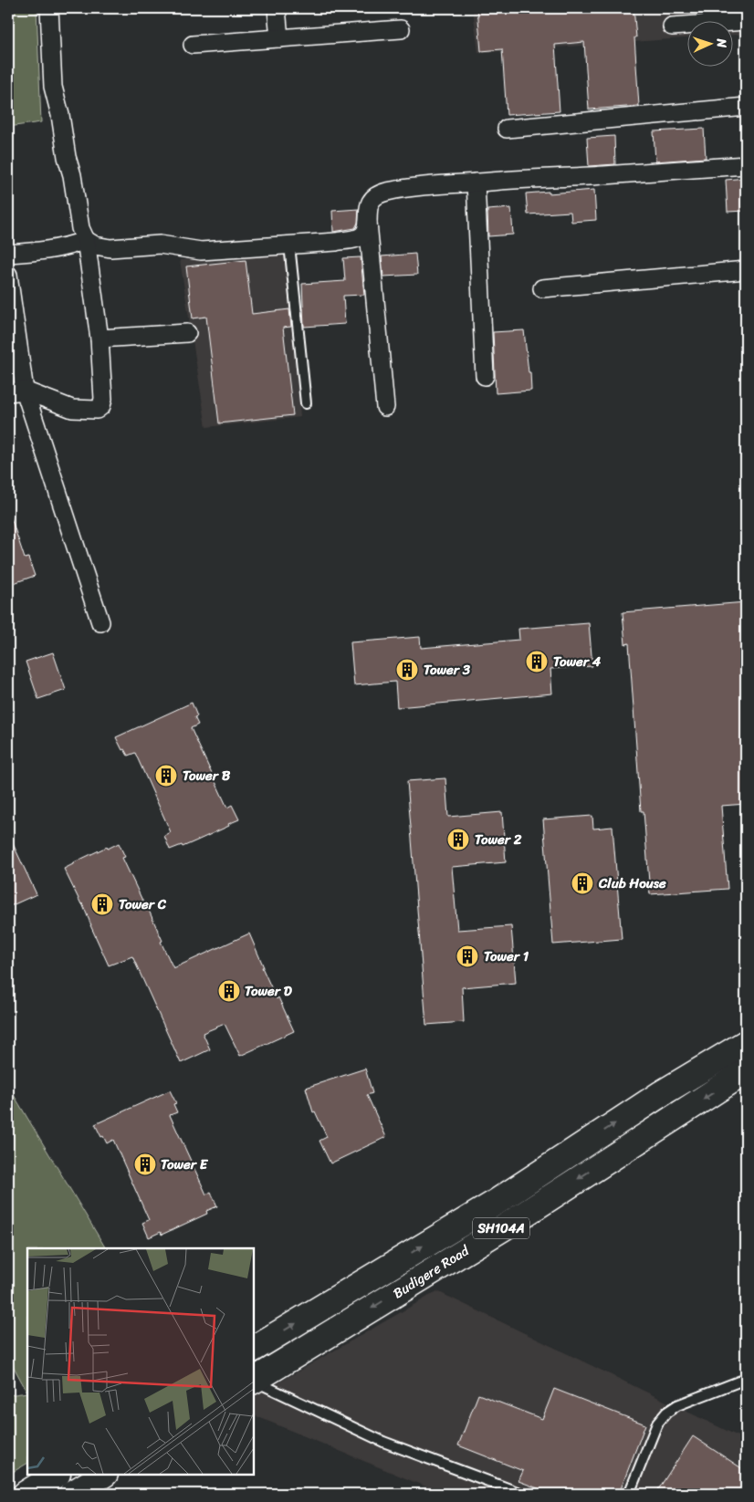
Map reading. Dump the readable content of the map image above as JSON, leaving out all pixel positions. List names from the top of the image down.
{
  "streets": {
    "main road": ["SH104A", "Budigere Road"]
  },
  "places": {
    "building": [
      "Tower 4",
      "Tower 3",
      "Tower B",
      "Tower 2",
      "Club House",
      "Tower C",
      "Tower 1",
      "Tower D",
      "Tower E"
    ]
  },
  "north": "right"
}
